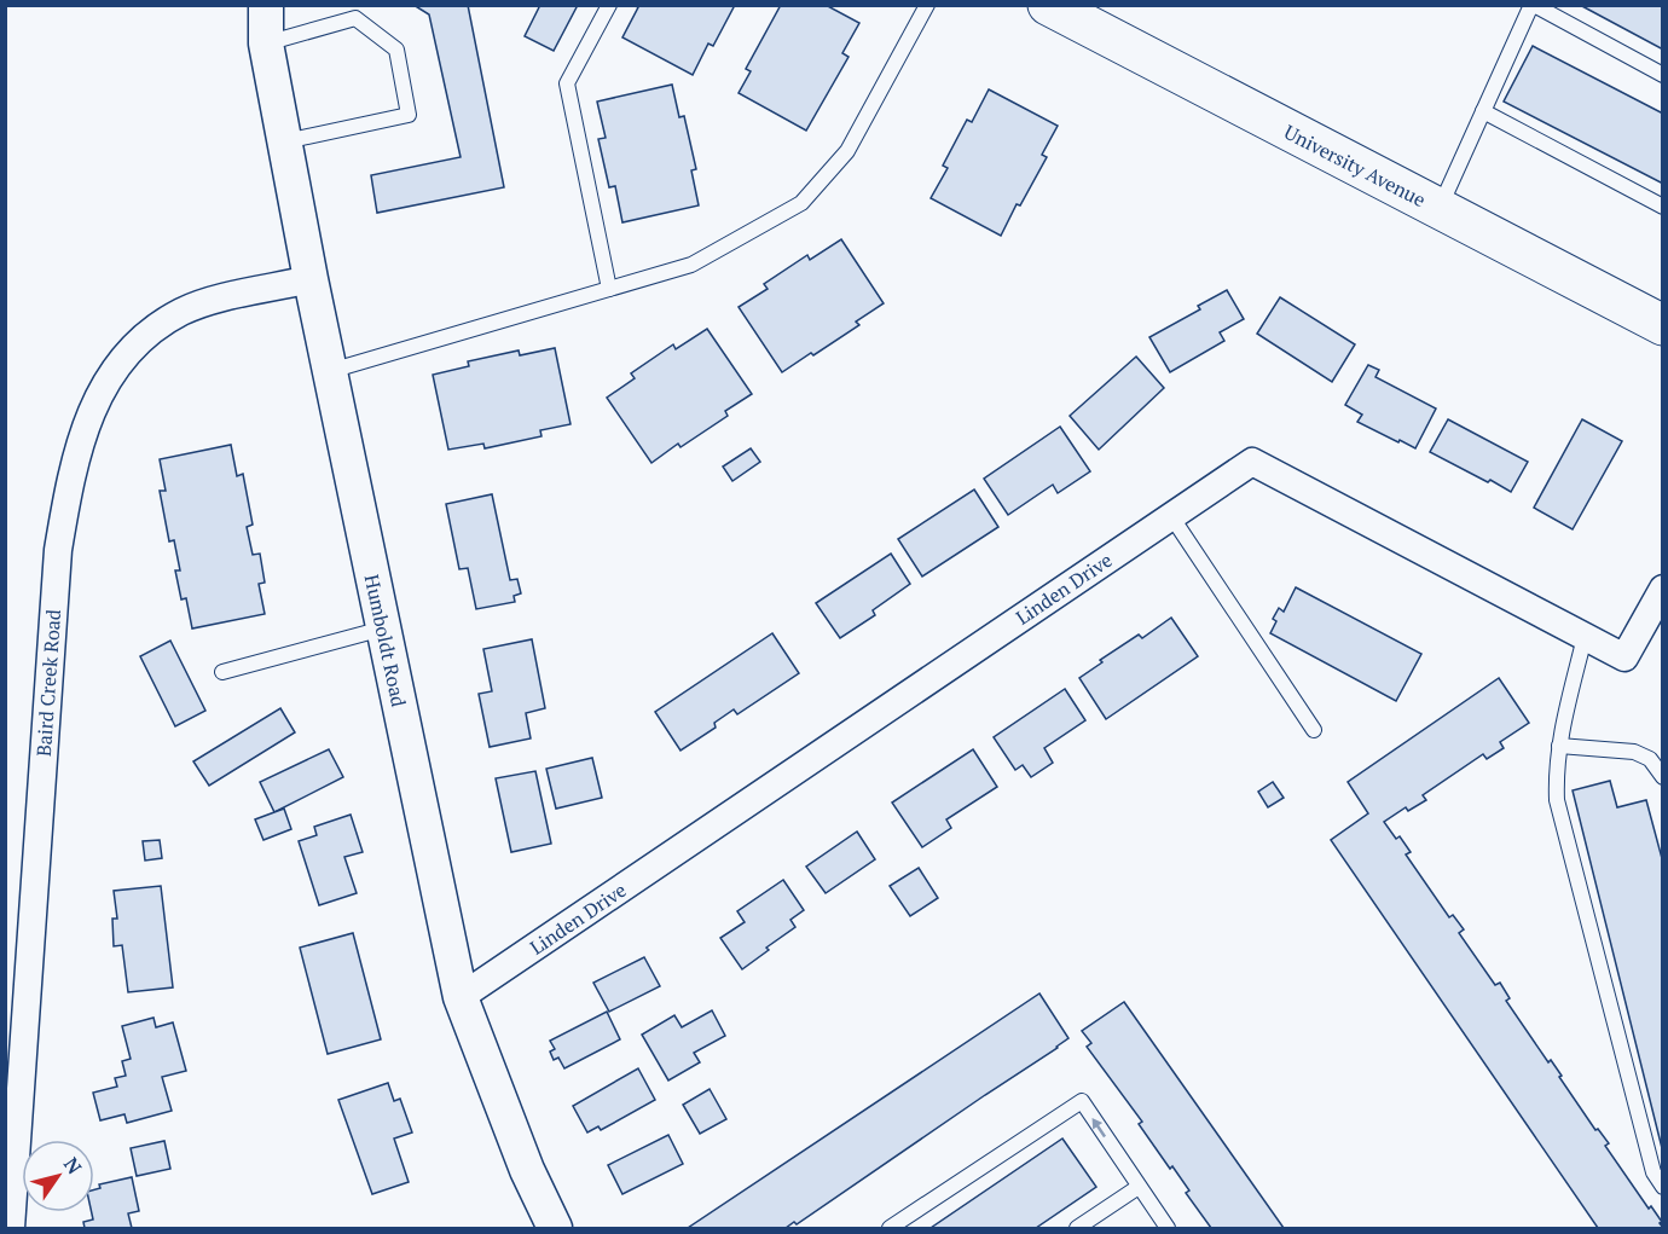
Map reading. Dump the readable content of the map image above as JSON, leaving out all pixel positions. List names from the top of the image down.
{
  "streets": {
    "main road": ["University Avenue"],
    "street": ["Linden Drive", "Humboldt Road", "Baird Creek Road"]
  },
  "crossings": [
    ["Linden Drive", "Humboldt Road"],
    ["Humboldt Road", "Baird Creek Road"]
  ],
  "north": "top right"
}
